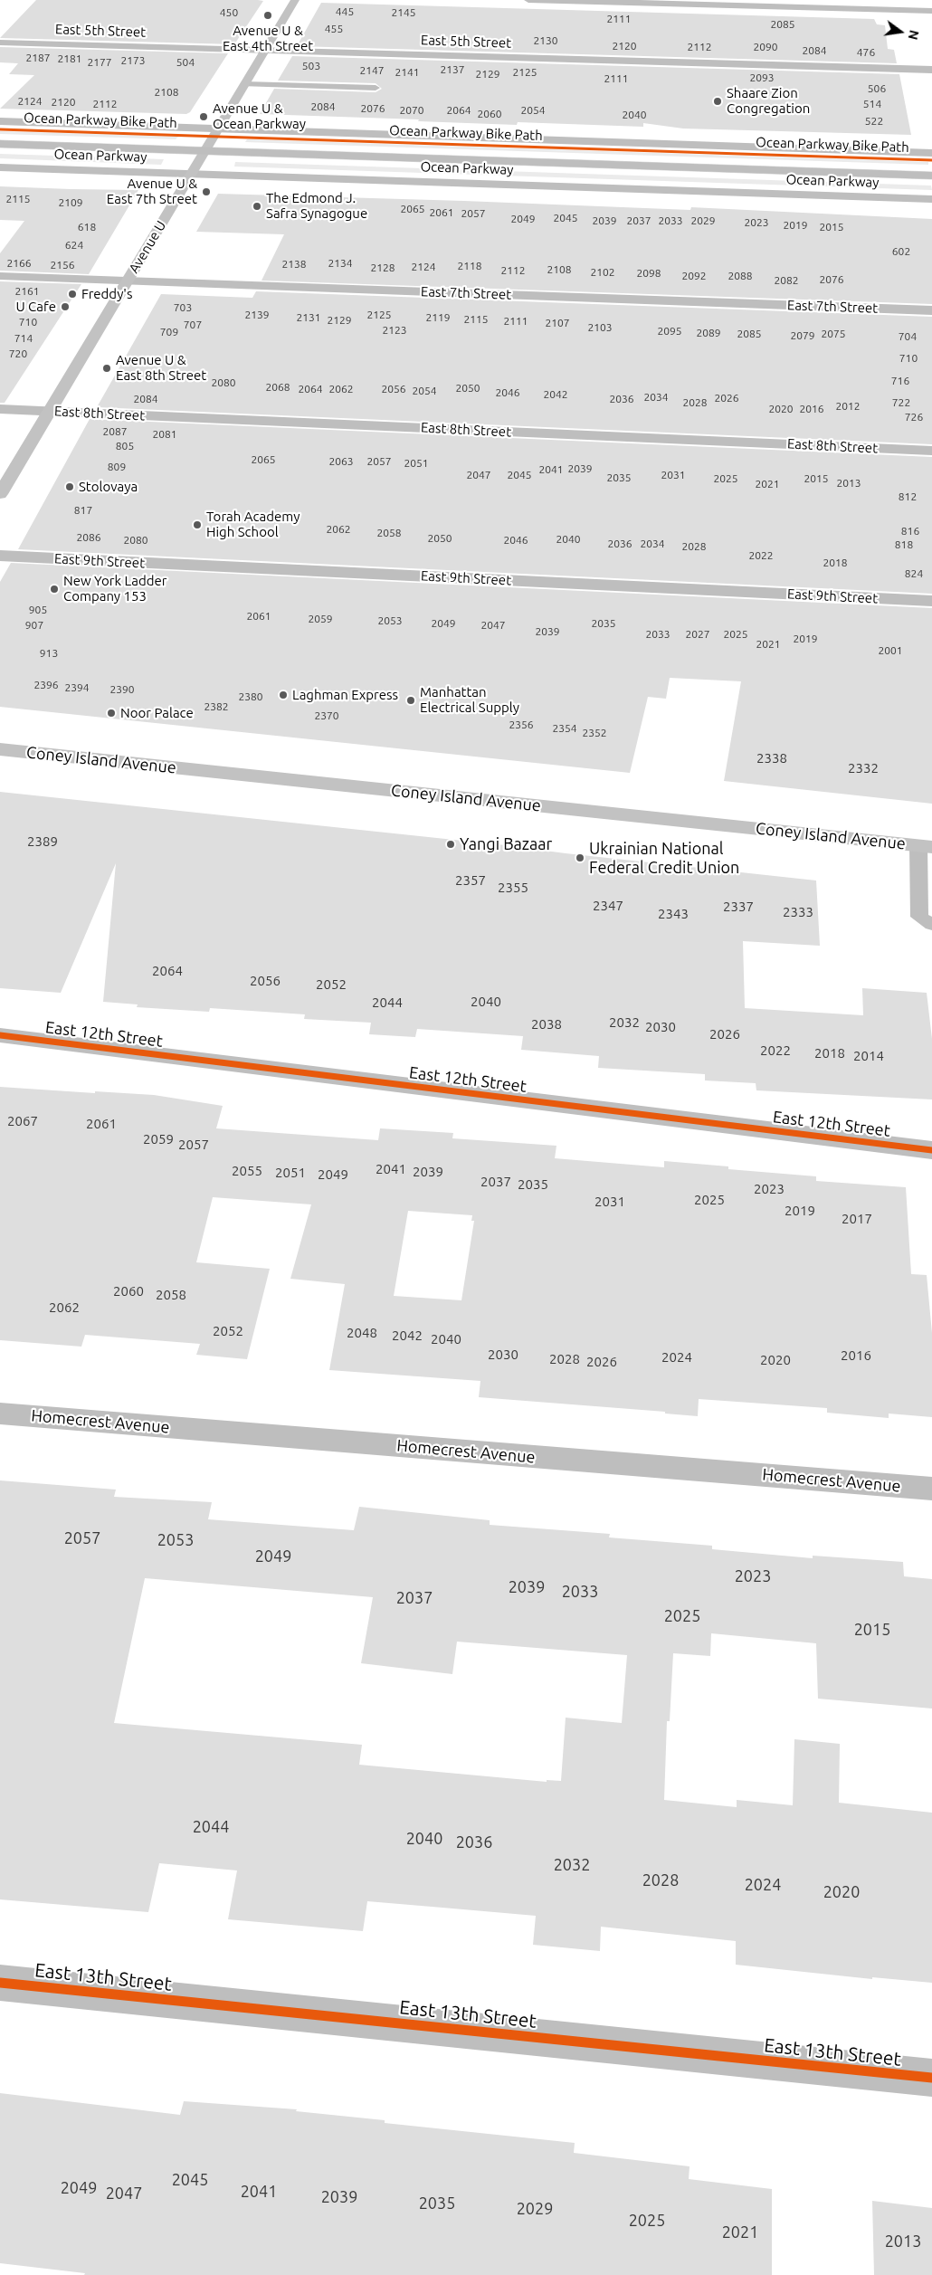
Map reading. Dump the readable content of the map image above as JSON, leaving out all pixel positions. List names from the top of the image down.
{
  "streets": {
    "main road": ["Avenue U", "Coney Island Avenue"],
    "street": [
      "East 5th Street",
      "Ocean Parkway",
      "East 7th Street",
      "East 8th Street",
      "East 9th Street",
      "East 12th Street",
      "Homecrest Avenue",
      "East 13th Street"
    ],
    "cycle path": ["Ocean Parkway Bike Path"]
  },
  "crossings": [
    ["East 5th Street", "Avenue U"],
    ["Ocean Parkway", "Avenue U"],
    ["Avenue U", "East 7th Street"],
    ["Avenue U", "East 8th Street"]
  ],
  "places": [
    "Avenue U & East 4th Street",
    "Shaare Zion Congregation",
    "Avenue U & Ocean Parkway",
    "Avenue U & East 7th Street",
    "The Edmond J. Safra Synagogue",
    "Freddy's",
    "U Cafe",
    "Avenue U & East 8th Street",
    "Stolovaya",
    "Torah Academy High School",
    "New York Ladder Company 153",
    "Laghman Express",
    "Manhattan Electrical Supply",
    "Noor Palace",
    "Yangi Bazaar",
    "Ukrainian National Federal Credit Union"
  ],
  "house_numbers": [
    "445",
    "450",
    "2145",
    "2111",
    "2085",
    "455",
    "2130",
    "2120",
    "2112",
    "2090",
    "2084",
    "476",
    "2187",
    "2181",
    "2173",
    "2177",
    "504",
    "503",
    "2137",
    "2147",
    "2141",
    "2125",
    "2129",
    "2093",
    "2111",
    "506",
    "2108",
    "2124",
    "2120",
    "2112",
    "514",
    "2084",
    "2076",
    "2070",
    "2064",
    "2054",
    "2060",
    "2040",
    "522",
    "2115",
    "2109",
    "2065",
    "2061",
    "2057",
    "2045",
    "2049",
    "2039",
    "2037",
    "2033",
    "2029",
    "2023",
    "2019",
    "618",
    "2015",
    "624",
    "602",
    "2166",
    "2134",
    "2138",
    "2156",
    "2118",
    "2124",
    "2128",
    "2108",
    "2112",
    "2102",
    "2098",
    "2092",
    "2088",
    "2076",
    "2082",
    "2161",
    "703",
    "2139",
    "2125",
    "2131",
    "2119",
    "2115",
    "2129",
    "2111",
    "710",
    "2107",
    "707",
    "2103",
    "2123",
    "2095",
    "709",
    "2089",
    "2085",
    "2075",
    "2079",
    "704",
    "714",
    "720",
    "710",
    "716",
    "2080",
    "2068",
    "2050",
    "2064",
    "2062",
    "2056",
    "2054",
    "2046",
    "2042",
    "2034",
    "2026",
    "2084",
    "2036",
    "2028",
    "722",
    "2012",
    "2020",
    "2016",
    "726",
    "2087",
    "2081",
    "805",
    "2065",
    "2063",
    "2057",
    "2051",
    "809",
    "2039",
    "2041",
    "2047",
    "2045",
    "2031",
    "2035",
    "2025",
    "2015",
    "2013",
    "2021",
    "812",
    "817",
    "2062",
    "816",
    "2058",
    "2086",
    "2050",
    "2040",
    "2080",
    "2046",
    "2036",
    "2034",
    "818",
    "2028",
    "2022",
    "2018",
    "824",
    "905",
    "2061",
    "2059",
    "2053",
    "2049",
    "2035",
    "907",
    "2047",
    "2039",
    "2033",
    "2027",
    "2025",
    "2019",
    "2021",
    "2001",
    "913",
    "2396",
    "2394",
    "2390",
    "2380",
    "2382",
    "2370",
    "2356",
    "2354",
    "2352",
    "2338",
    "2332",
    "2389",
    "2357",
    "2355",
    "2347",
    "2337",
    "2333",
    "2343",
    "2064",
    "2056",
    "2052",
    "2040",
    "2044",
    "2032",
    "2038",
    "2030",
    "2026",
    "2022",
    "2018",
    "2014",
    "2067",
    "2061",
    "2059",
    "2057",
    "2041",
    "2055",
    "2039",
    "2051",
    "2049",
    "2037",
    "2035",
    "2023",
    "2025",
    "2031",
    "2019",
    "2017",
    "2060",
    "2058",
    "2062",
    "2052",
    "2048",
    "2042",
    "2040",
    "2030",
    "2016",
    "2024",
    "2028",
    "2020",
    "2026",
    "2057",
    "2053",
    "2049",
    "2023",
    "2039",
    "2033",
    "2037",
    "2025",
    "2015",
    "2044",
    "2040",
    "2036",
    "2032",
    "2028",
    "2024",
    "2020",
    "2045",
    "2049",
    "2041",
    "2047",
    "2039",
    "2035",
    "2029",
    "2025",
    "2021",
    "2013"
  ],
  "north": "right"
}
